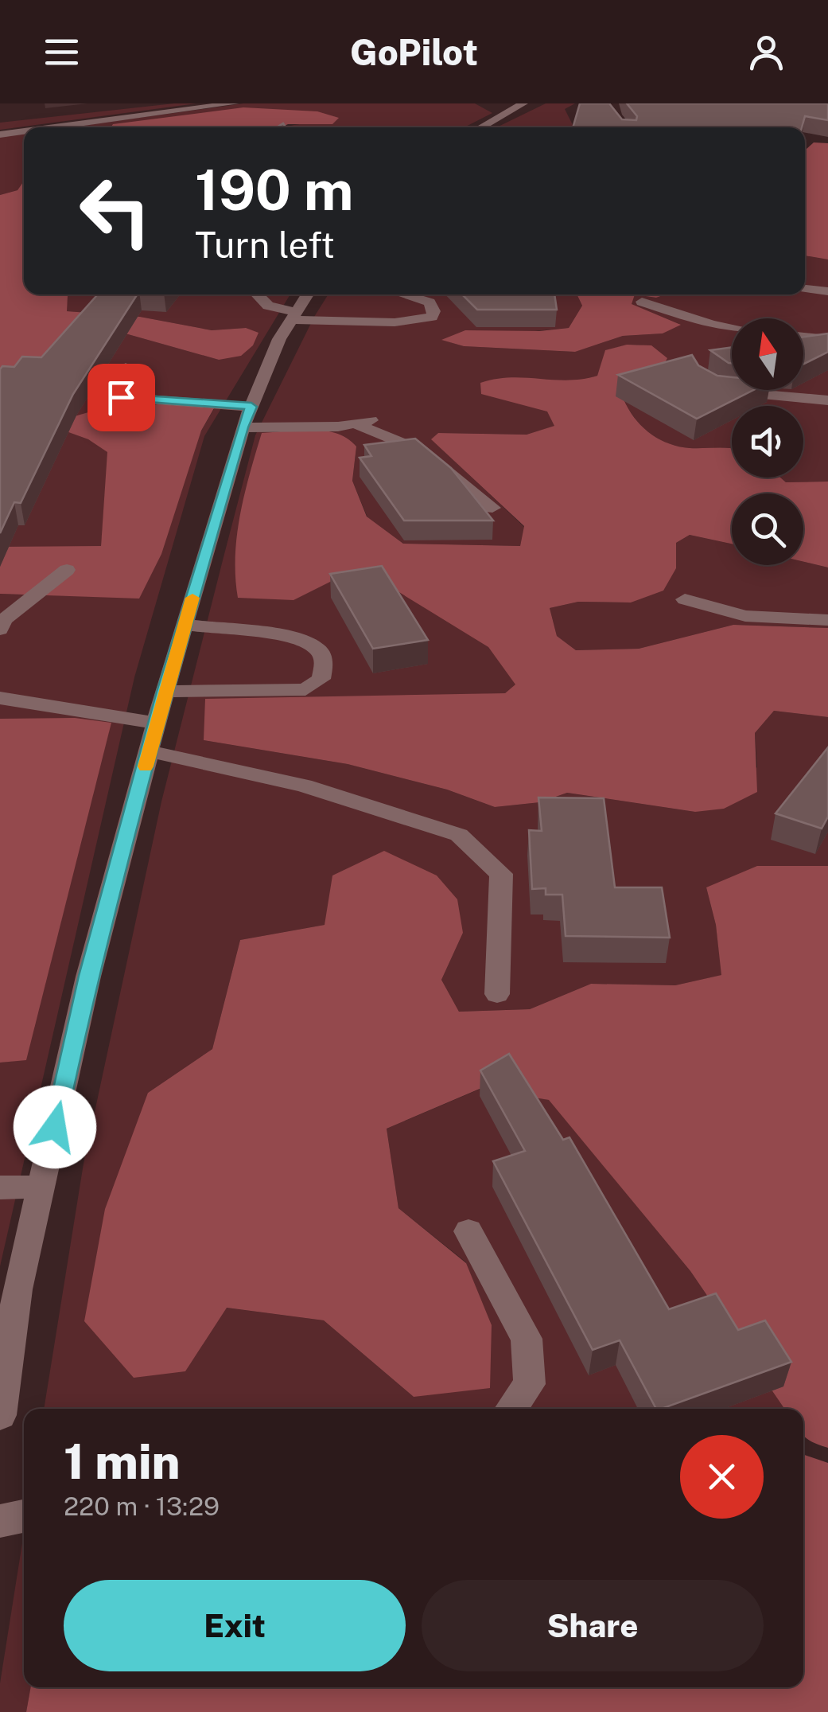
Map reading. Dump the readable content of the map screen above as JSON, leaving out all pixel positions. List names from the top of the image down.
{
  "north": "top",
  "page": {
    "header": "GoPilot",
    "turn": ["190 m", "Turn left"],
    "heading": ["1 min", "220 m · 13:29"],
    "buttons": ["Exit", "Share"]
  }
}
